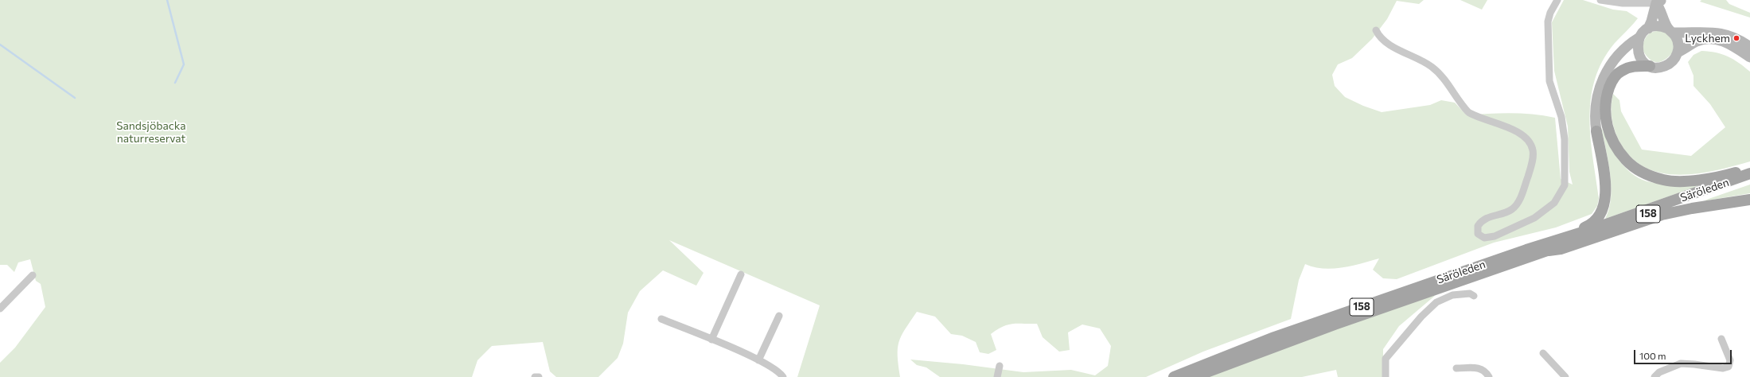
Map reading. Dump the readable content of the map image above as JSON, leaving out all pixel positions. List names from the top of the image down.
{
  "streets": {
    "main road": ["Säröleden", "158"]
  },
  "crossings": [
    ["Säröleden", "158"]
  ],
  "parks": ["Sandsjöbacka naturreservat"],
  "places": ["Lyckhem"],
  "scale_bar": "100 m"
}
